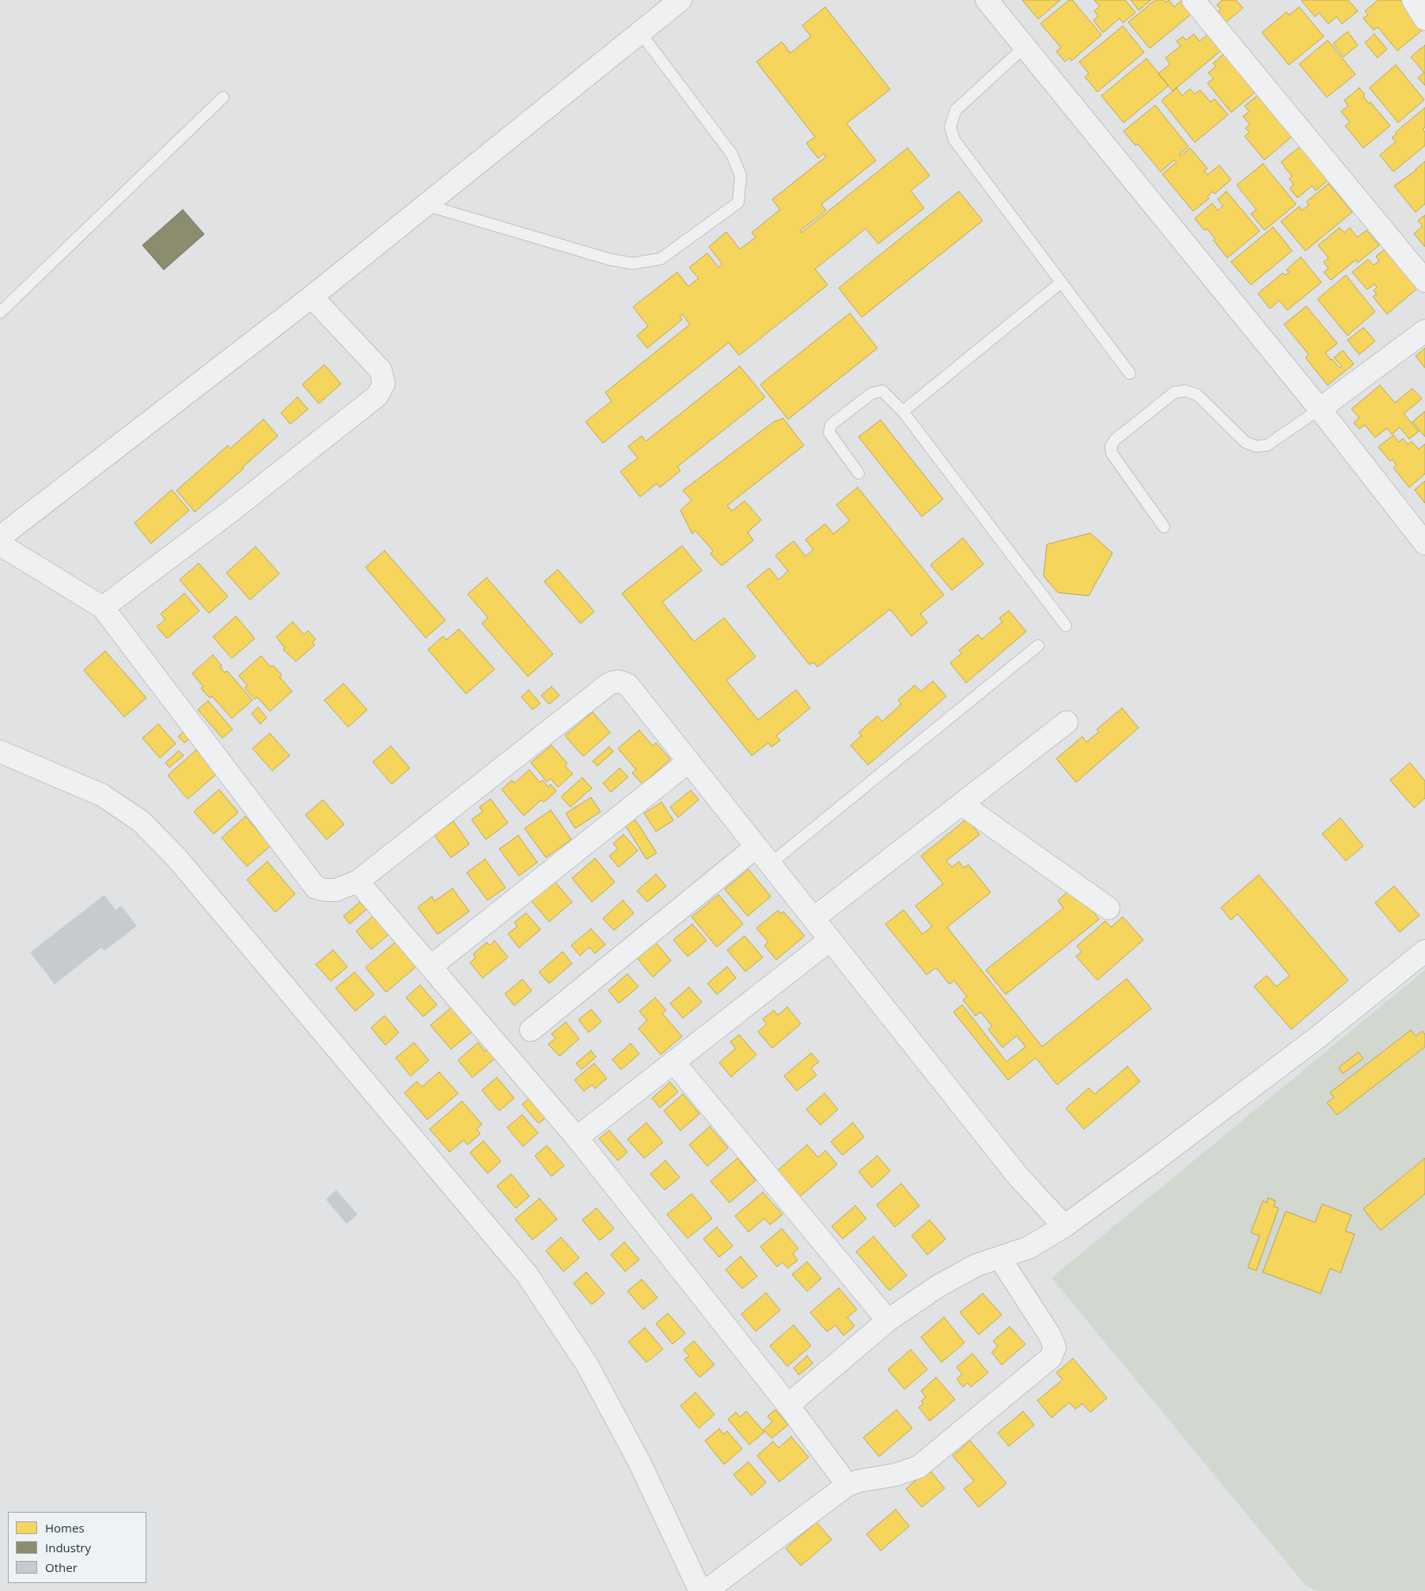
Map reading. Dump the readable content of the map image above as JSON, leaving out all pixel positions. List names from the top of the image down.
{
  "legend": ["Homes", "Industry", "Other"]
}
